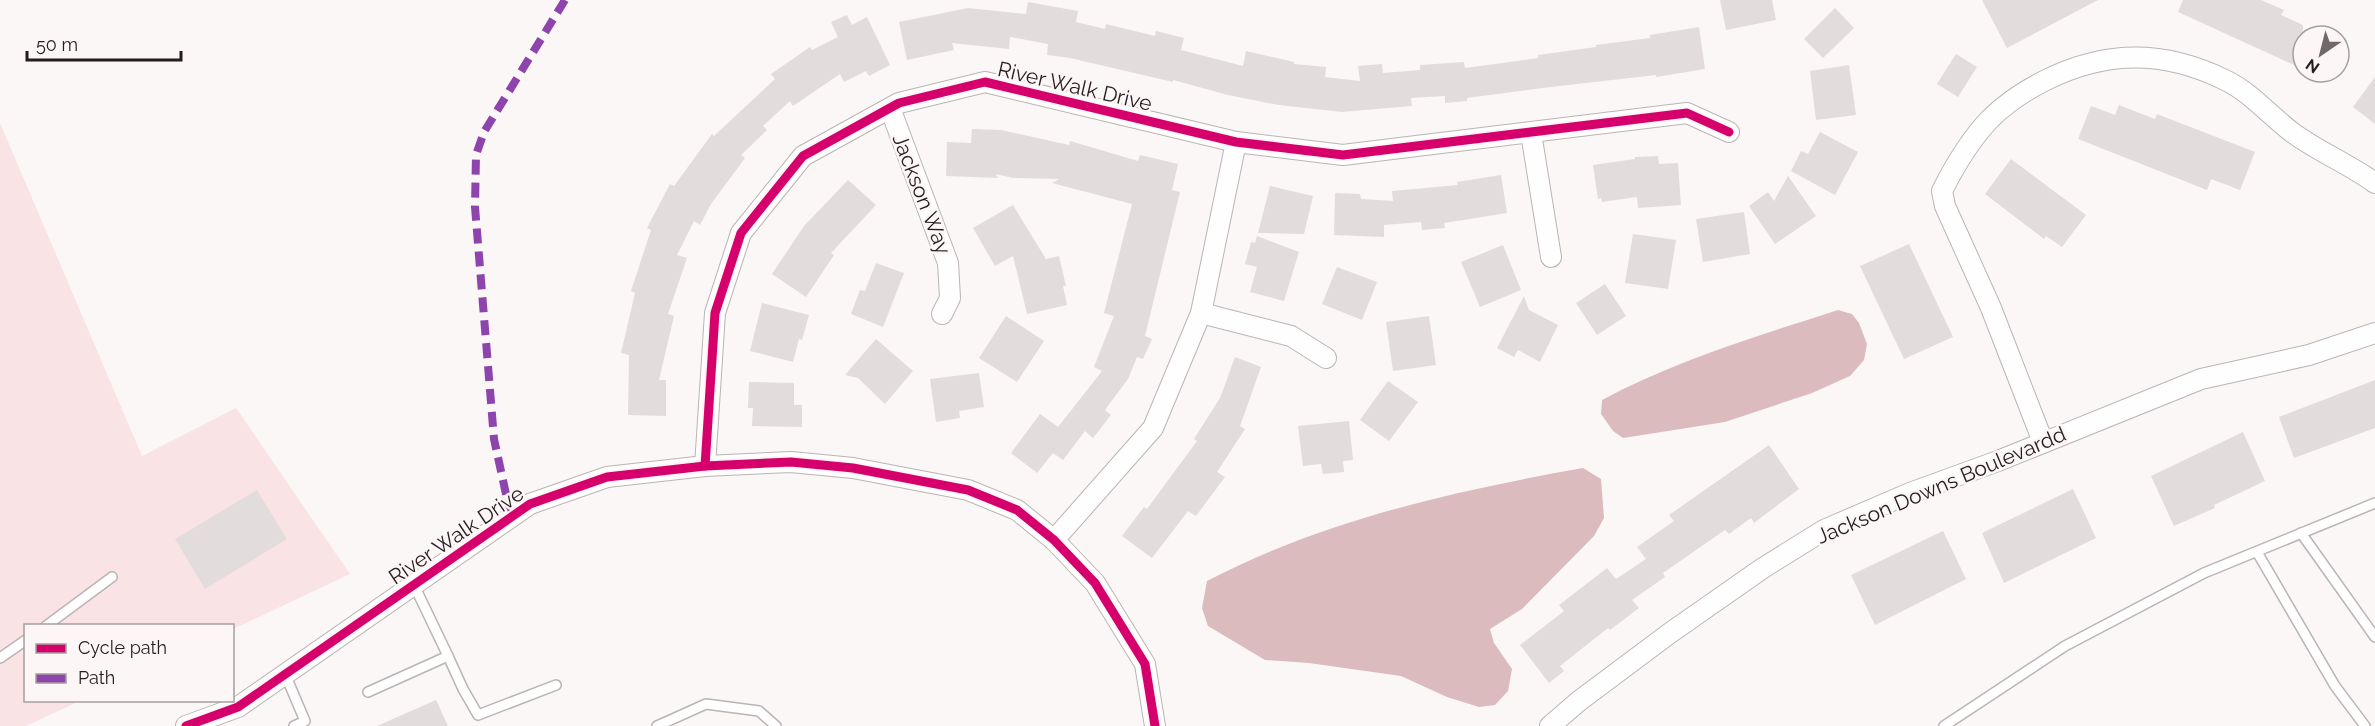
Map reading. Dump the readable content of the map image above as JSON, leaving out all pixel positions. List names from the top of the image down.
{
  "streets": {
    "street": ["River Walk Drive", "Jackson Way", "Jackson Downs Boulevardd"]
  },
  "crossings": [
    ["River Walk Drive", "Jackson Way"]
  ],
  "legend": ["Cycle path", "Path"],
  "scale_bar": "50 m",
  "north": "bottom left"
}
